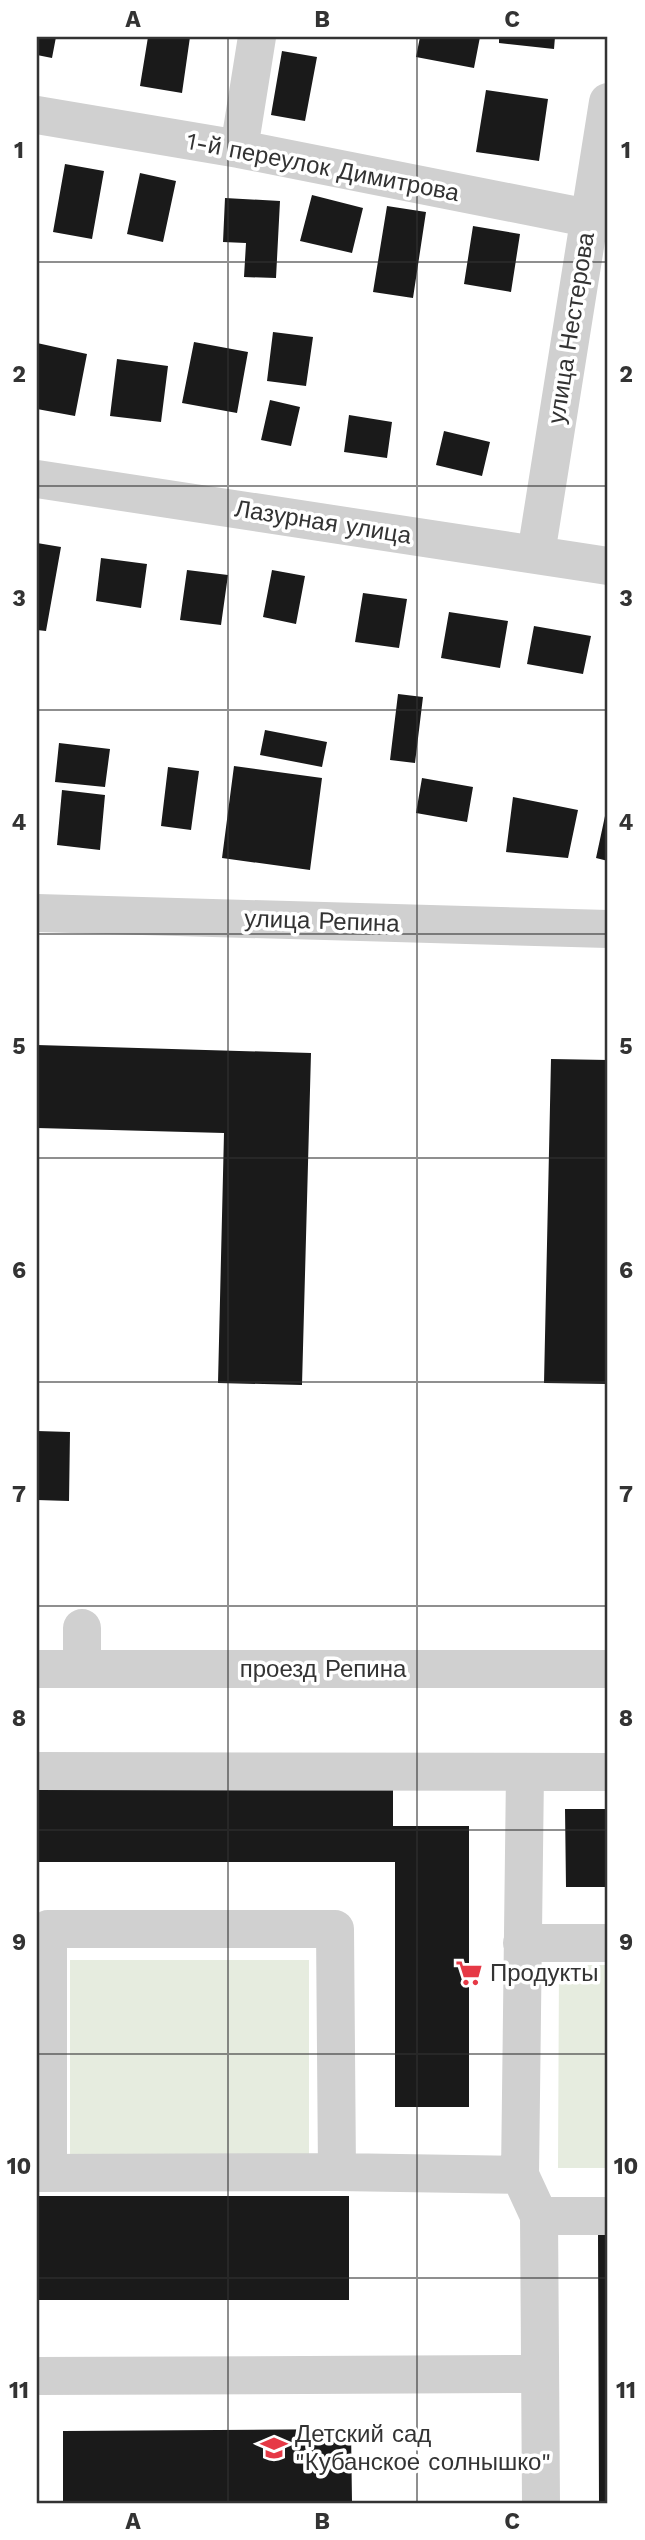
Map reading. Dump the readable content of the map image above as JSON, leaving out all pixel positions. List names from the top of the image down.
{
  "streets": {
    "street": [
      "1-й переулок Димитрова",
      "улица Нестерова",
      "Лазурная улица",
      "улица Репина",
      "проезд Репина"
    ]
  },
  "crossings": [
    ["1-й переулок Димитрова", "улица Нестерова"],
    ["улица Нестерова", "Лазурная улица"]
  ],
  "places": {
    "supermarket": ["Продукты"],
    "school or university": ["Детский сад \"Кубанское солнышко\""]
  },
  "grid": {
    "columns": ["A", "B", "C"],
    "rows": [
      "1",
      "2",
      "3",
      "4",
      "5",
      "6",
      "7",
      "8",
      "9",
      "10",
      "11"
    ]
  }
}
